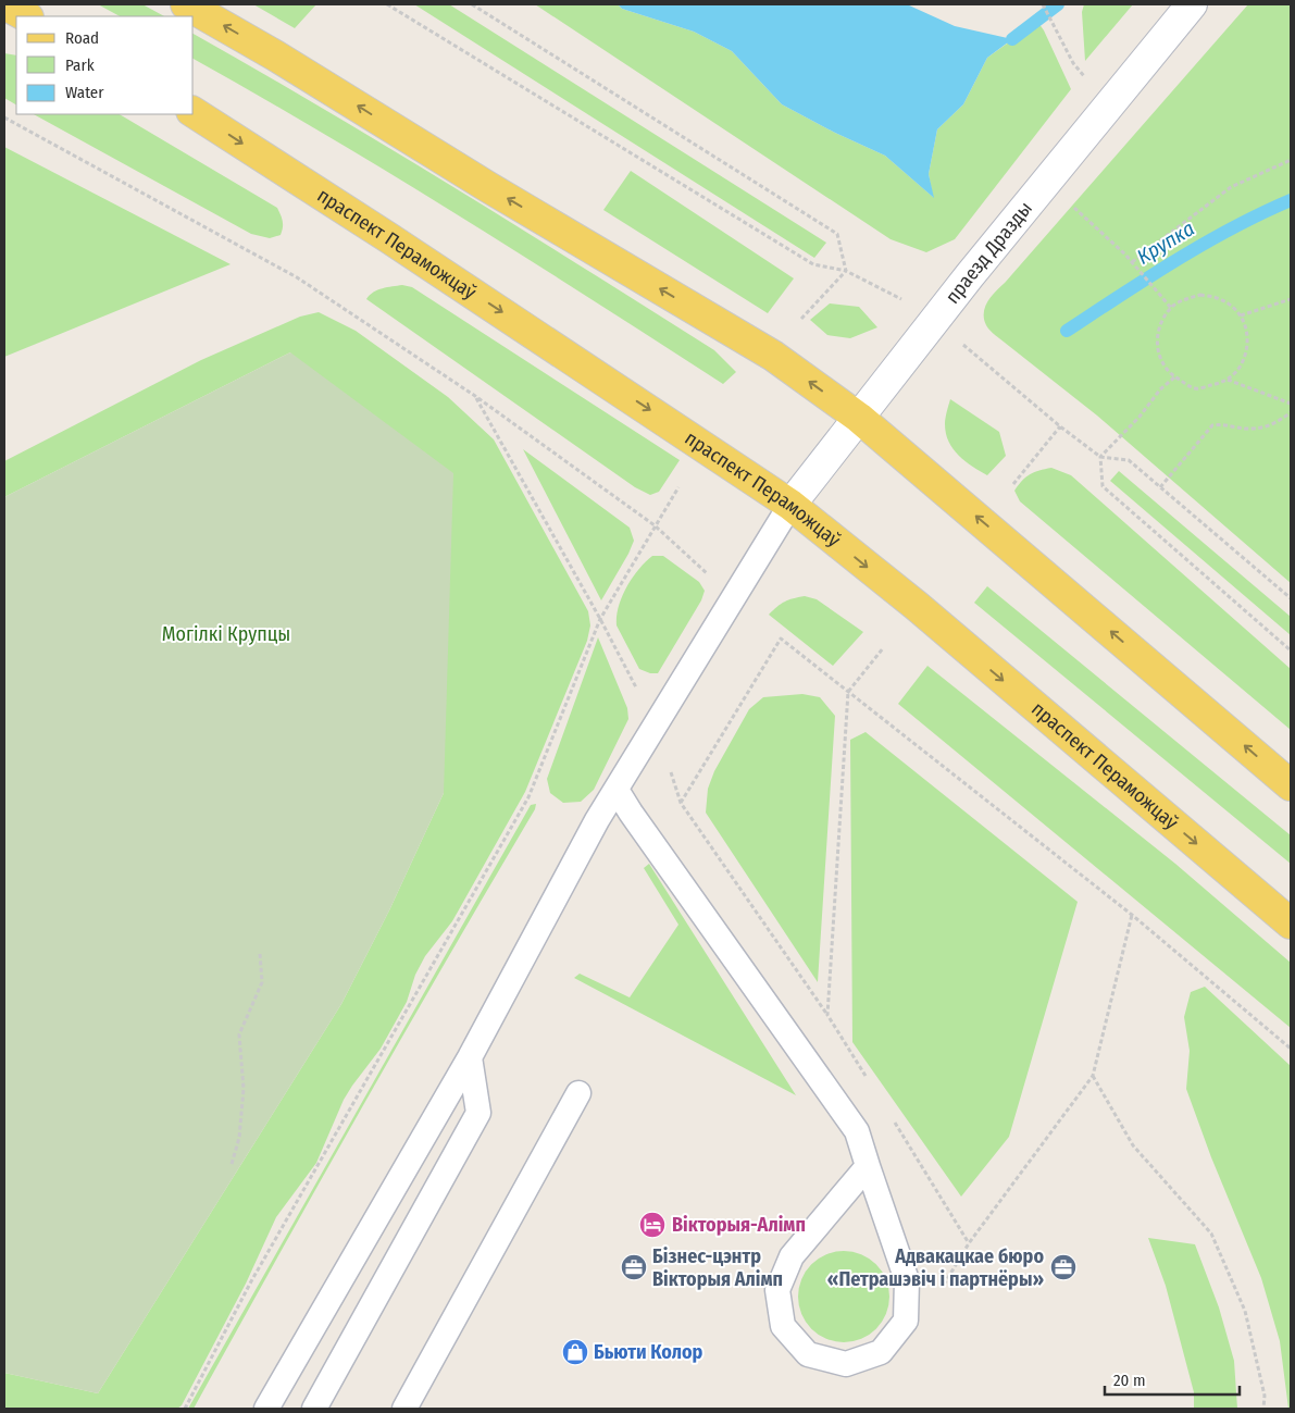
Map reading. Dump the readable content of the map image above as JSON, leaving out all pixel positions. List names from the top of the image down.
{
  "streets": {
    "main road": ["праспект Пераможцаў"],
    "street": ["праезд Дразды"]
  },
  "crossings": [
    ["праспект Пераможцаў", "праезд Дразды"]
  ],
  "water": ["Крупка"],
  "parks": ["Могілкі Крупцы"],
  "places": {
    "hotel": ["Вікторыя-Алімп"],
    "office": ["Бізнес-цэнтр Вікторыя Алімп", "Адвакацкае бюро «Петрашэвіч і партнёры»"],
    "shop": ["Бьюти Колор"]
  },
  "legend": ["Road", "Park", "Water"],
  "scale_bar": "20 m"
}
